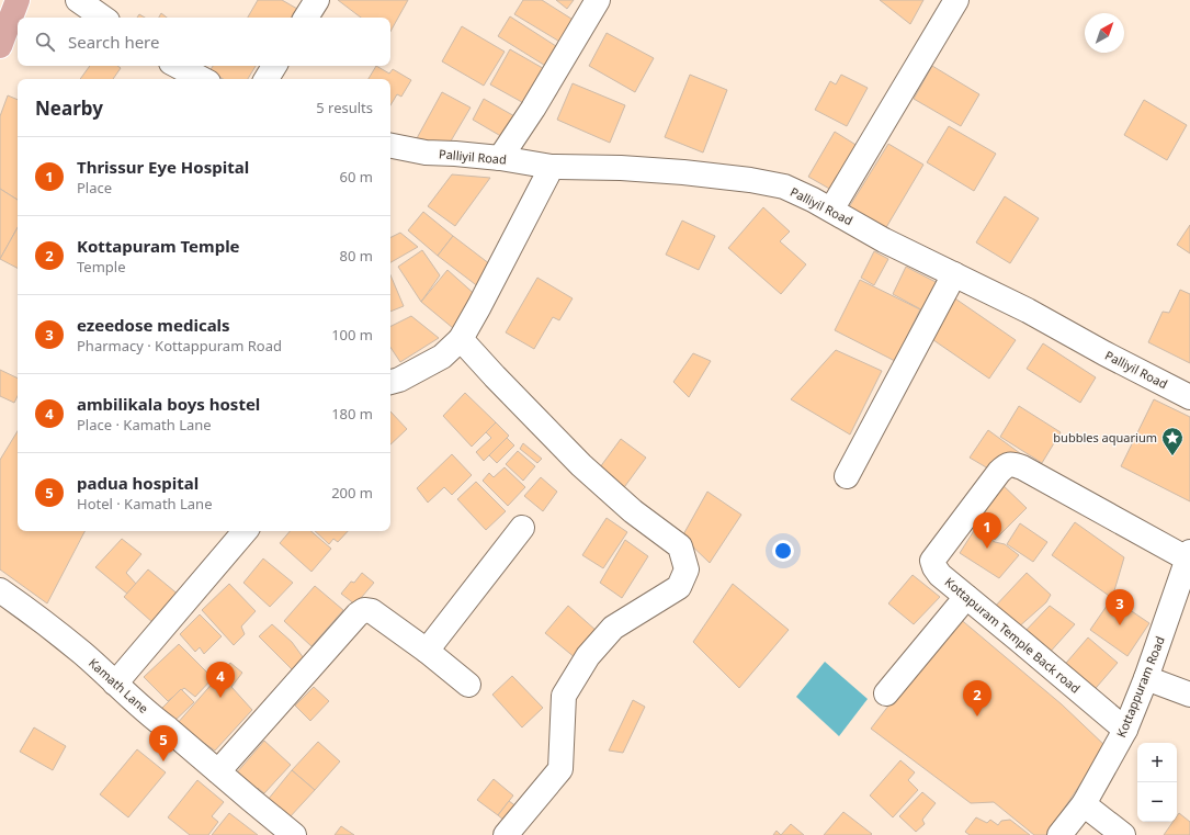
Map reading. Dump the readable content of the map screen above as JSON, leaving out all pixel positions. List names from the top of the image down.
{
  "streets": {
    "street": [
      "Palliyil Road",
      "Kottapuram Temple Back road",
      "Kamath Lane",
      "Kottappuram Road"
    ]
  },
  "crossings": [
    ["Kottapuram Temple Back road", "Kottappuram Road"]
  ],
  "places": {
    "place": ["bubbles aquarium"]
  },
  "north": "top right",
  "page": {
    "search": "Search here",
    "heading": ["Nearby", "5 results"],
    "list": [
      {
        "mark": "1",
        "name": "Thrissur Eye Hospital",
        "note": "Place",
        "value": "60 m"
      },
      {
        "mark": "2",
        "name": "Kottapuram Temple",
        "note": "Temple",
        "value": "80 m"
      },
      {
        "mark": "3",
        "name": "ezeedose medicals",
        "note": "Pharmacy · Kottappuram Road",
        "value": "100 m"
      },
      {
        "mark": "4",
        "name": "ambilikala boys hostel",
        "note": "Place · Kamath Lane",
        "value": "180 m"
      },
      {
        "mark": "5",
        "name": "padua hospital",
        "note": "Hotel · Kamath Lane",
        "value": "200 m"
      }
    ],
    "pins": [
      "1",
      "3",
      "4",
      "2",
      "5"
    ],
    "map_buttons": ["+", "−"]
  }
}
